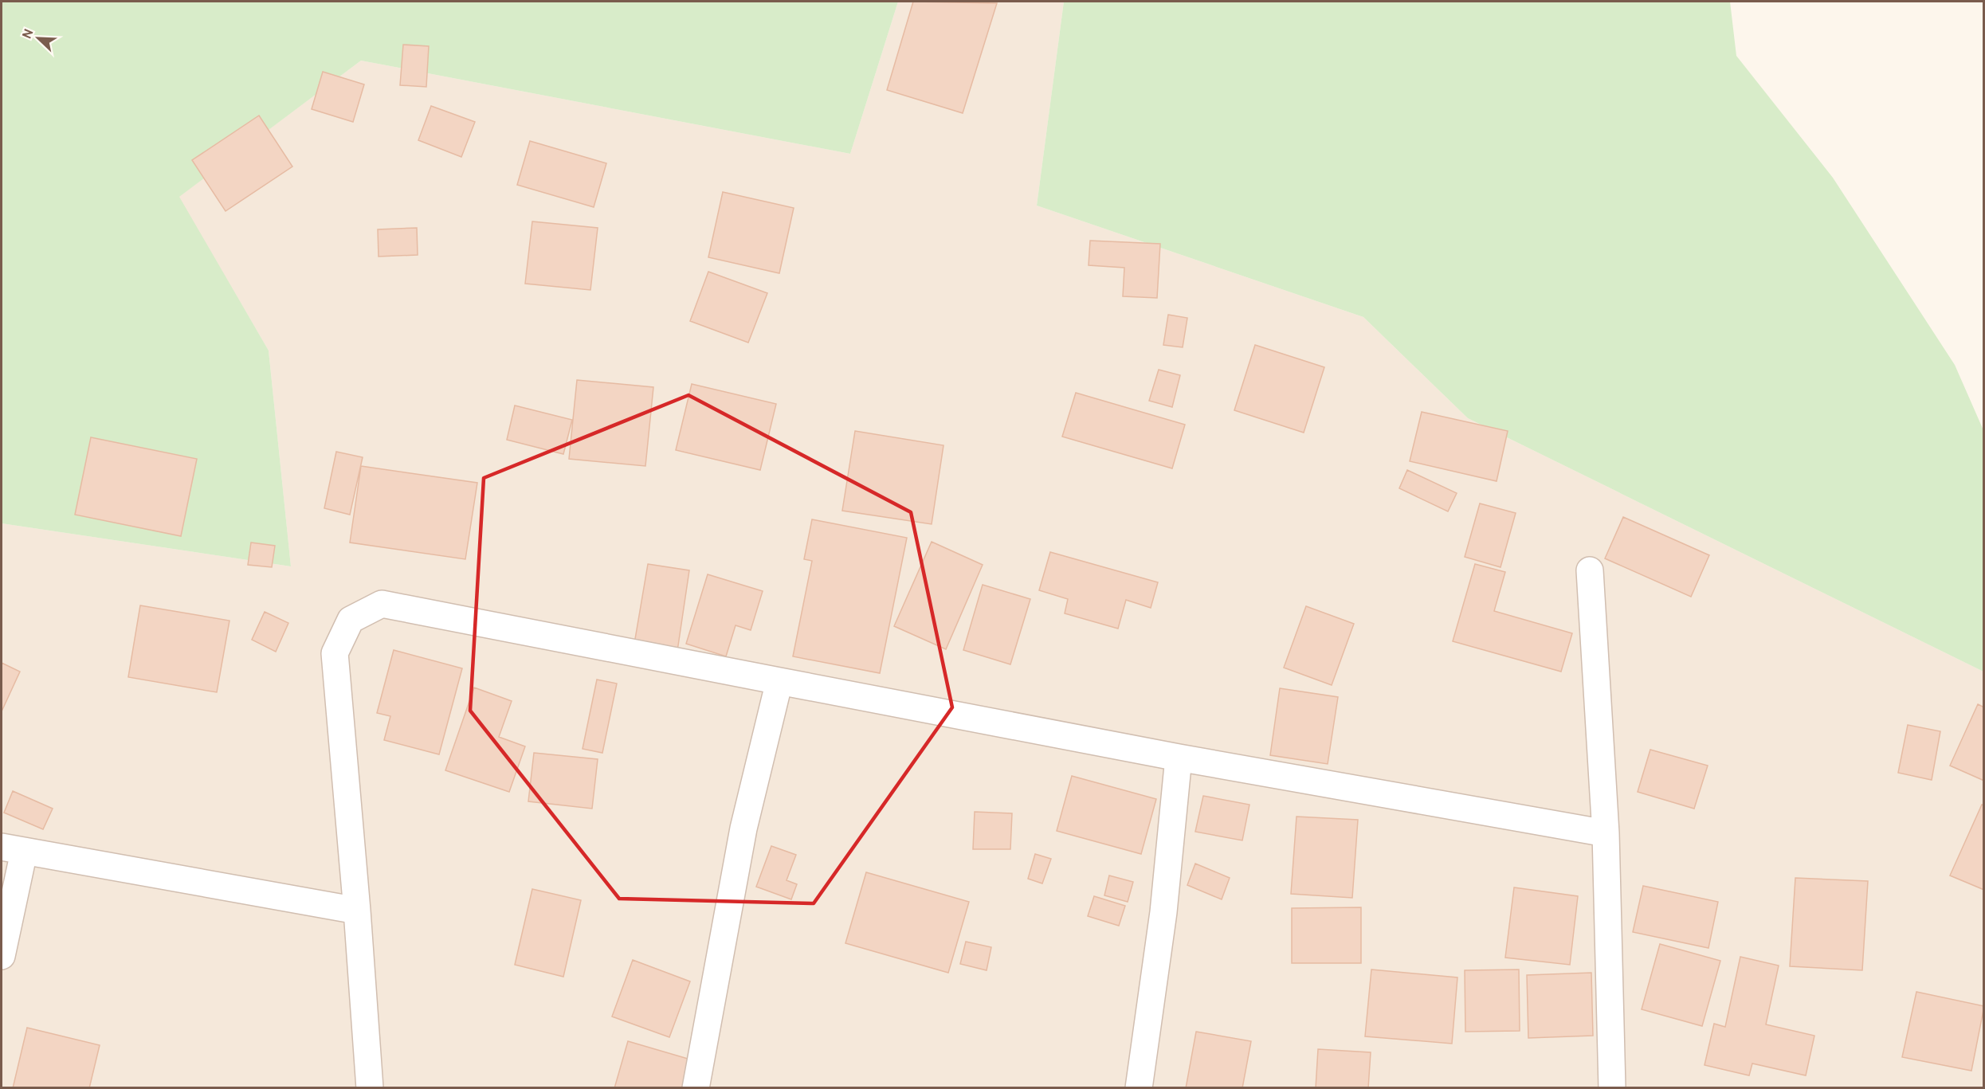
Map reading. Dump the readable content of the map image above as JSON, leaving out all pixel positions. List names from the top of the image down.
{
  "north": "top left"
}
